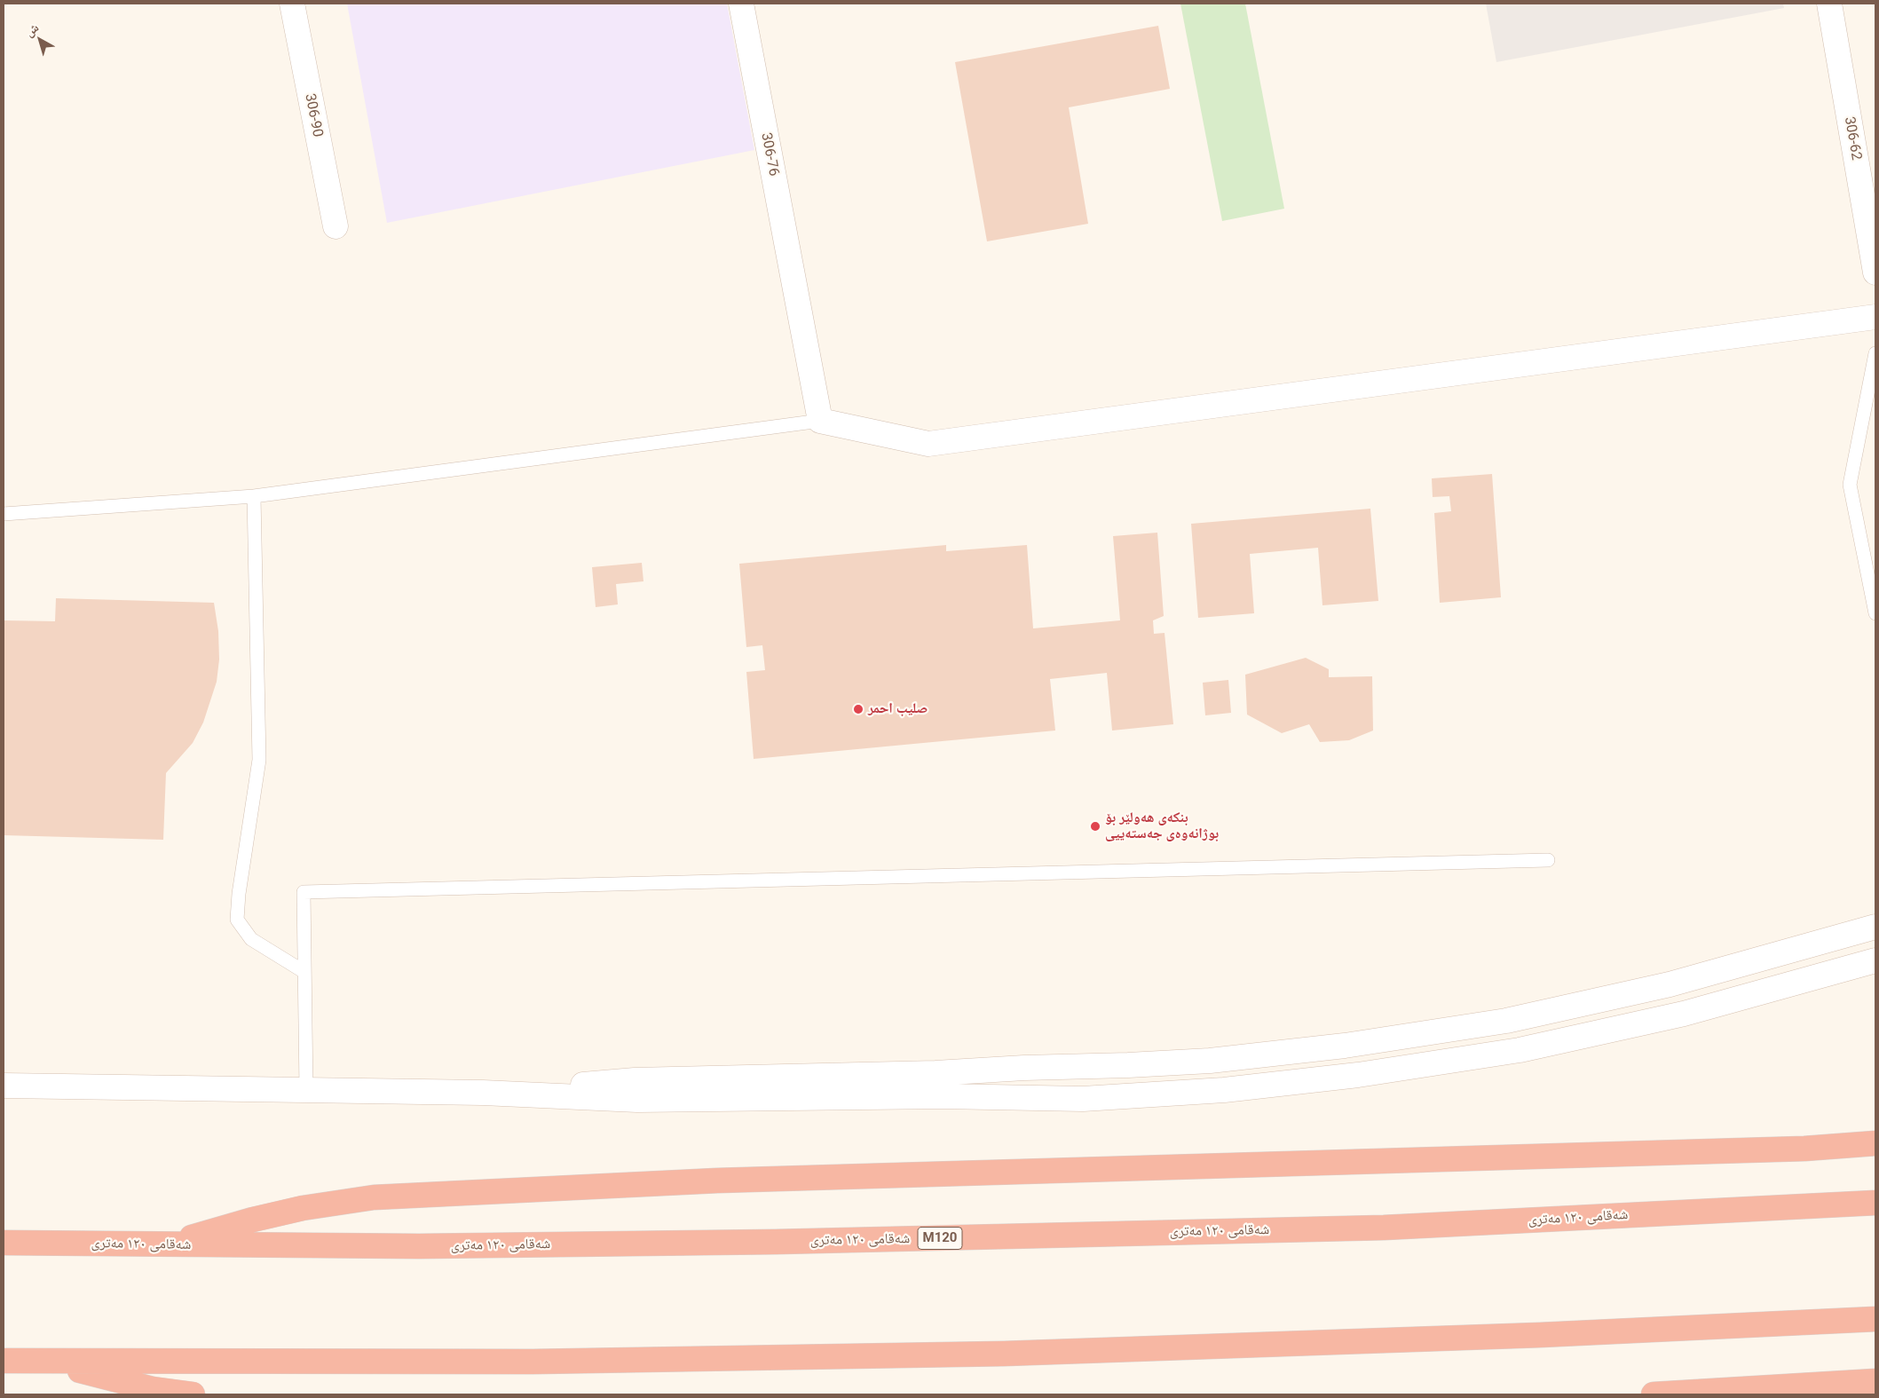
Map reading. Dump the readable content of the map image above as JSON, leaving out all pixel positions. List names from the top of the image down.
{
  "streets": {
    "highway": ["شەقامی ١٢٠ مەتری", "M120"],
    "street": ["306-90", "306-62", "306-76"]
  },
  "places": ["صلیب احمر", "بنکەی هەولێر بۆ بوژانەوەی جەستەییی"],
  "north": "top left"
}
